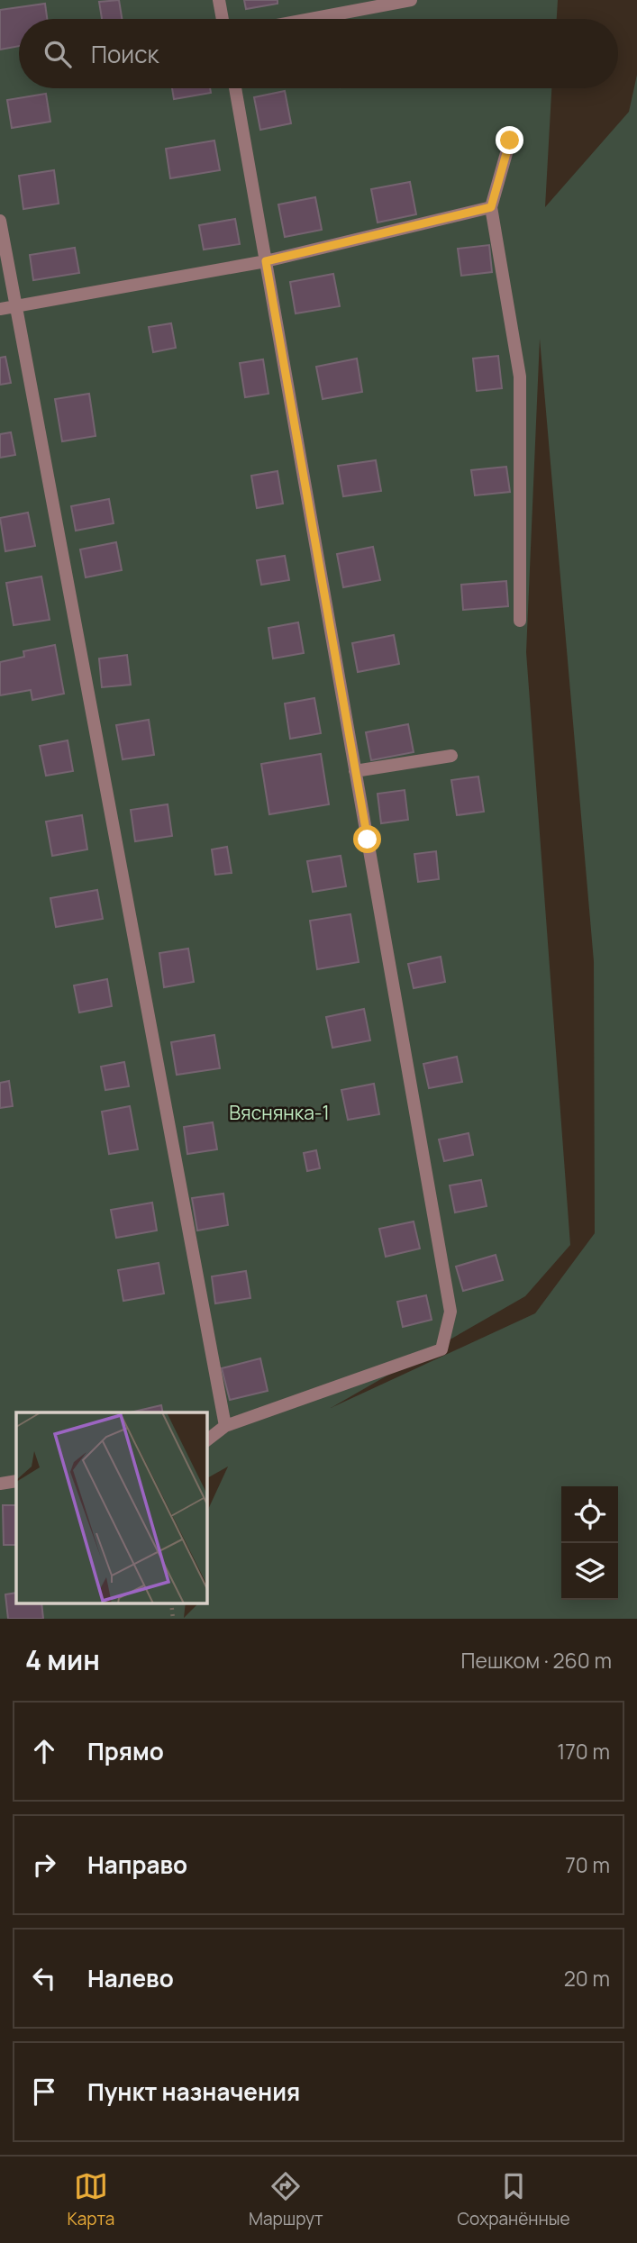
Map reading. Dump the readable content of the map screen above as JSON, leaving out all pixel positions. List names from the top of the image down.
{
  "parks": ["Вяснянка-1"],
  "page": {
    "search": "Поиск",
    "heading": ["4 мин", "Пешком · 260 m"],
    "list": [
      ["Прямо", "170 m"],
      ["Направо", "70 m"],
      ["Налево", "20 m"],
      "Пункт назначения"
    ],
    "nav": ["Карта", "Маршрут", "Сохранённые"]
  }
}
